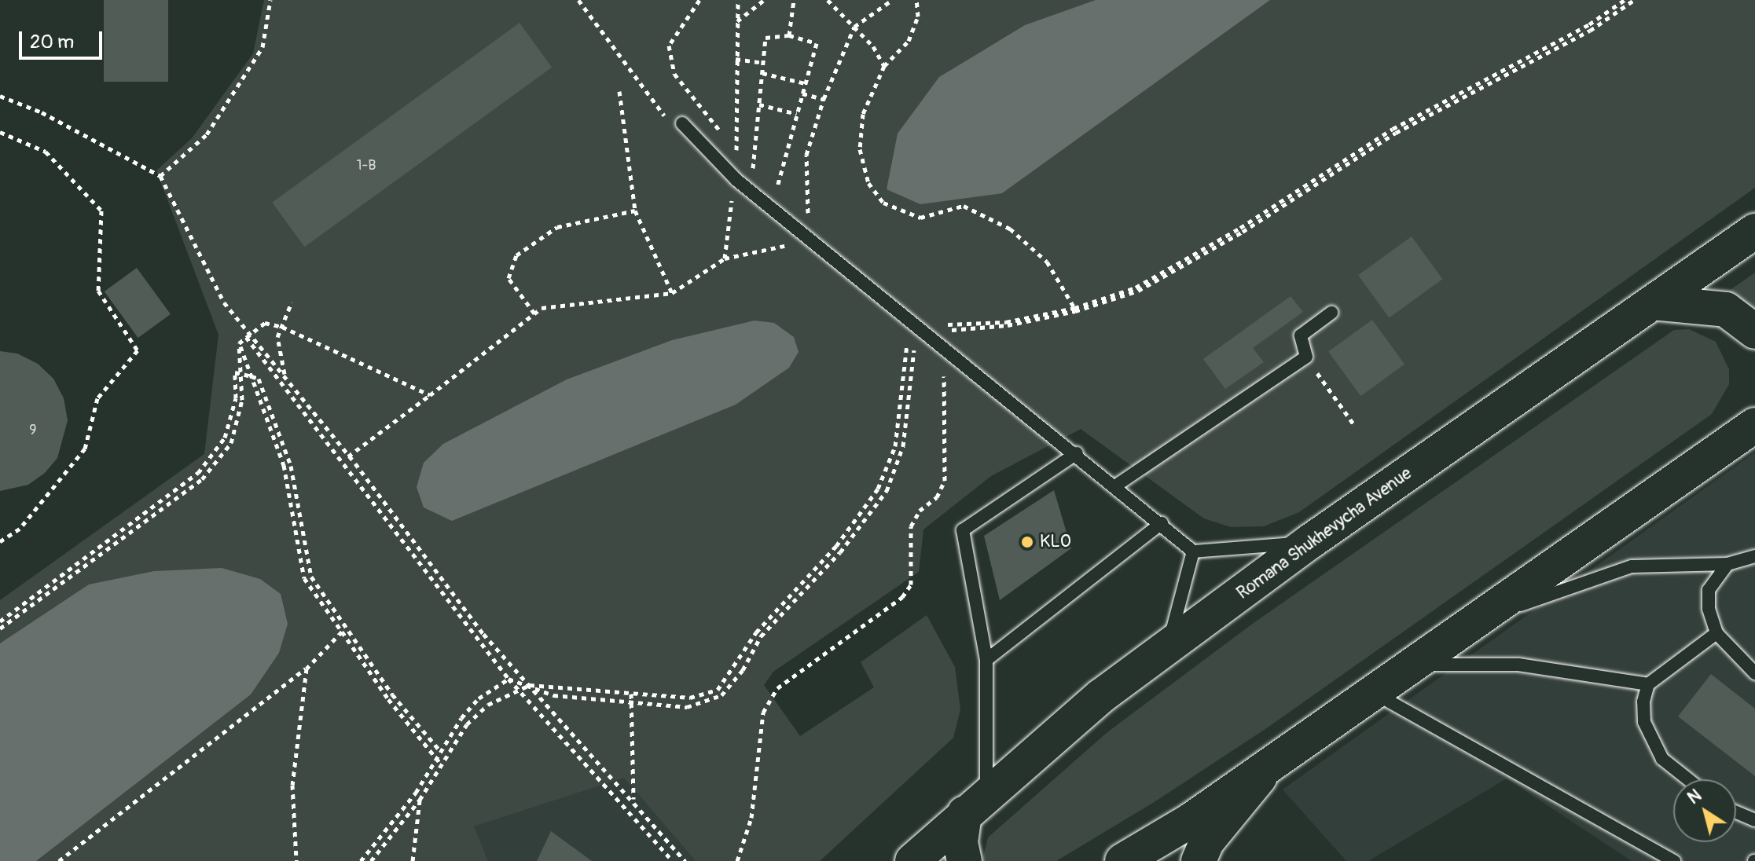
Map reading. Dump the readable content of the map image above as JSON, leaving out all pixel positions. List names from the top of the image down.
{
  "streets": {
    "main road": ["Romana Shukhevycha Avenue"]
  },
  "places": ["KLO"],
  "house_numbers": ["1-В", "9"],
  "scale_bar": "20 m",
  "north": "top left"
}
